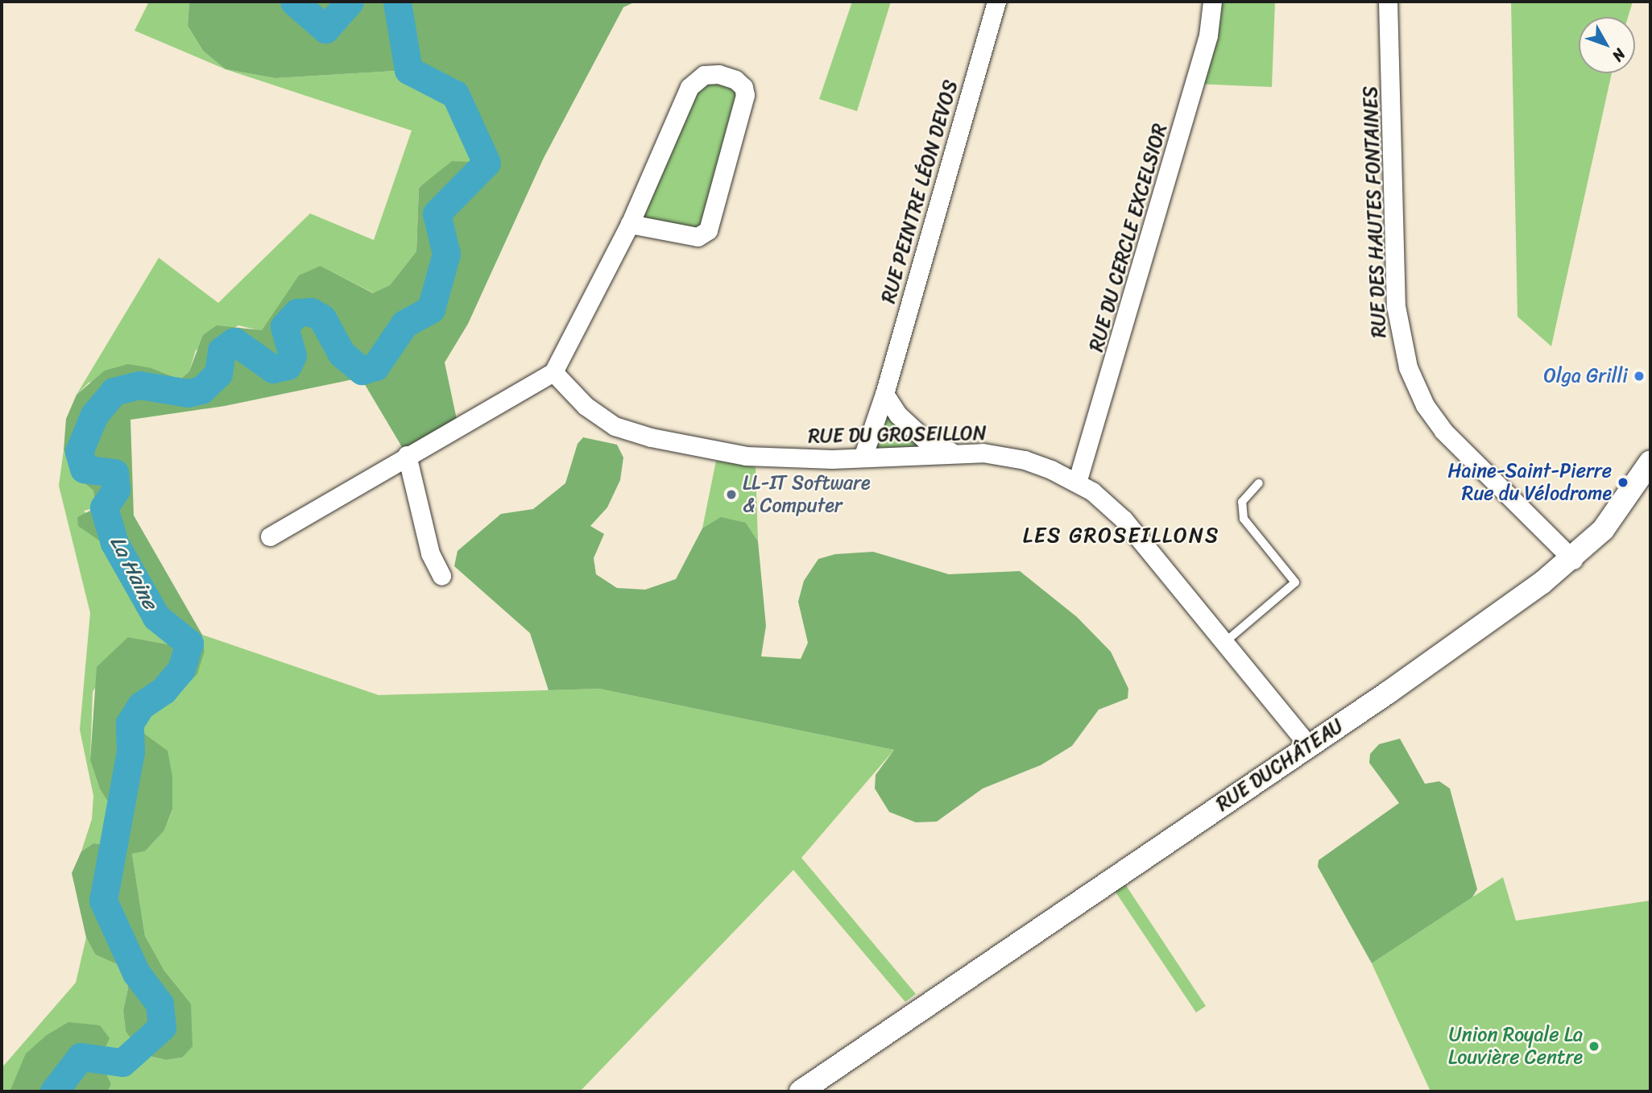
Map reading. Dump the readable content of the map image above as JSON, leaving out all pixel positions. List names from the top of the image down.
{
  "streets": {
    "street": [
      "RUE PEINTRE LÉON DEVOS",
      "RUE DES HAUTES FONTAINES",
      "RUE DU CERCLE EXCELSIOR",
      "RUE DU GROSEILLON",
      "RUE DUCHÂTEAU"
    ]
  },
  "crossings": [
    ["RUE PEINTRE LÉON DEVOS", "RUE DU GROSEILLON"],
    ["RUE DES HAUTES FONTAINES", "RUE DUCHÂTEAU"],
    ["RUE DU CERCLE EXCELSIOR", "RUE DU GROSEILLON"],
    ["RUE DU GROSEILLON", "RUE DUCHÂTEAU"]
  ],
  "districts": ["LES GROSEILLONS"],
  "water": ["La Haine"],
  "places": [
    "Olga Grilli",
    "Haine-Saint-Pierre Rue du Vélodrome",
    "LL-IT Software & Computer",
    "Union Royale La Louvière Centre"
  ],
  "north": "bottom right"
}
